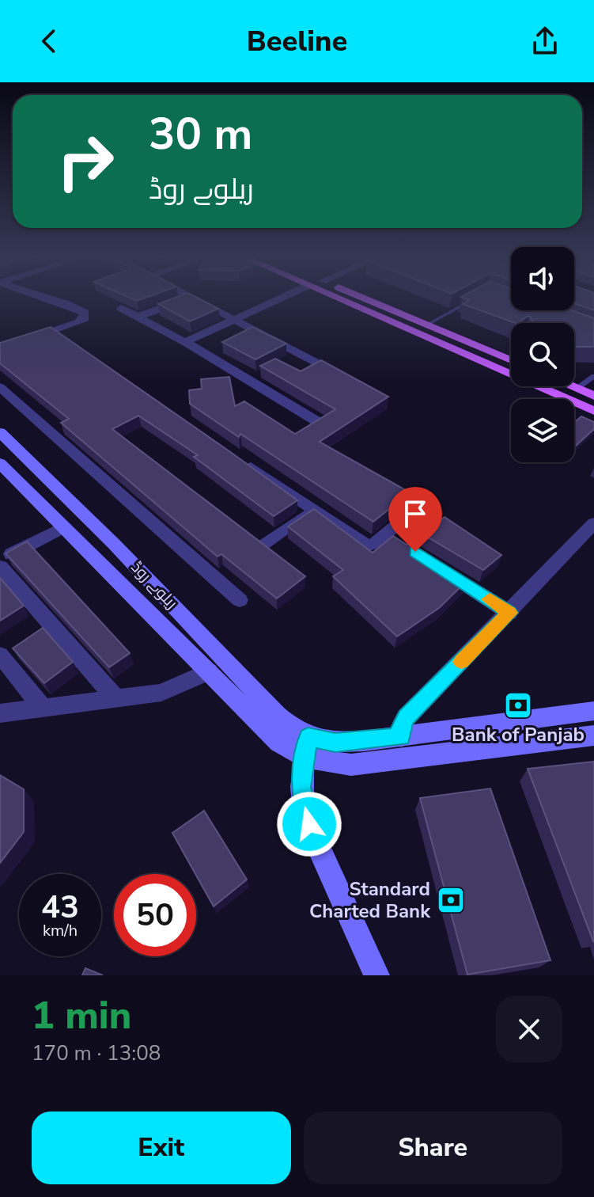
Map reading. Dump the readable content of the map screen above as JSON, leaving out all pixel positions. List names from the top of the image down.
{
  "streets": {
    "main road": ["ریلوے روڈ"]
  },
  "places": {
    "bank": ["Bank of Panjab", "Standard Charted Bank"]
  },
  "page": {
    "header": "Beeline",
    "turn": ["30 m", "ریلوے روڈ"],
    "speed": "43 km/h",
    "limit": "50",
    "heading": ["1 min", "170 m · 13:08"],
    "buttons": ["Exit", "Share"]
  }
}
